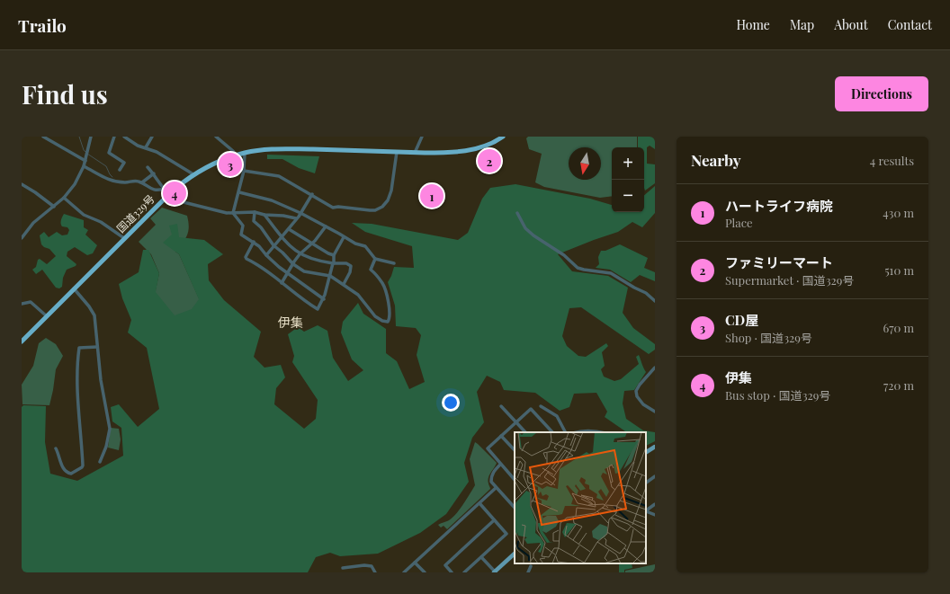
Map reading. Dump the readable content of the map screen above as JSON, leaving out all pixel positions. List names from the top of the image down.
{
  "streets": {
    "highway": ["国道329号"]
  },
  "districts": ["伊集"],
  "north": "bottom",
  "page": {
    "header": "Trailo",
    "nav": [
      "Home",
      "Map",
      "About",
      "Contact"
    ],
    "buttons": "Directions",
    "title": "Find us",
    "heading": ["Nearby", "4 results"],
    "map_buttons": ["+", "−"],
    "pins": [
      "2",
      "3",
      "4",
      "1"
    ],
    "list": [
      {
        "mark": "1",
        "name": "ハートライフ病院",
        "note": "Place",
        "value": "430 m"
      },
      {
        "mark": "2",
        "name": "ファミリーマート",
        "note": "Supermarket · 国道329号",
        "value": "510 m"
      },
      {
        "mark": "3",
        "name": "CD屋",
        "note": "Shop · 国道329号",
        "value": "670 m"
      },
      {
        "mark": "4",
        "name": "伊集",
        "note": "Bus stop · 国道329号",
        "value": "720 m"
      }
    ]
  }
}
